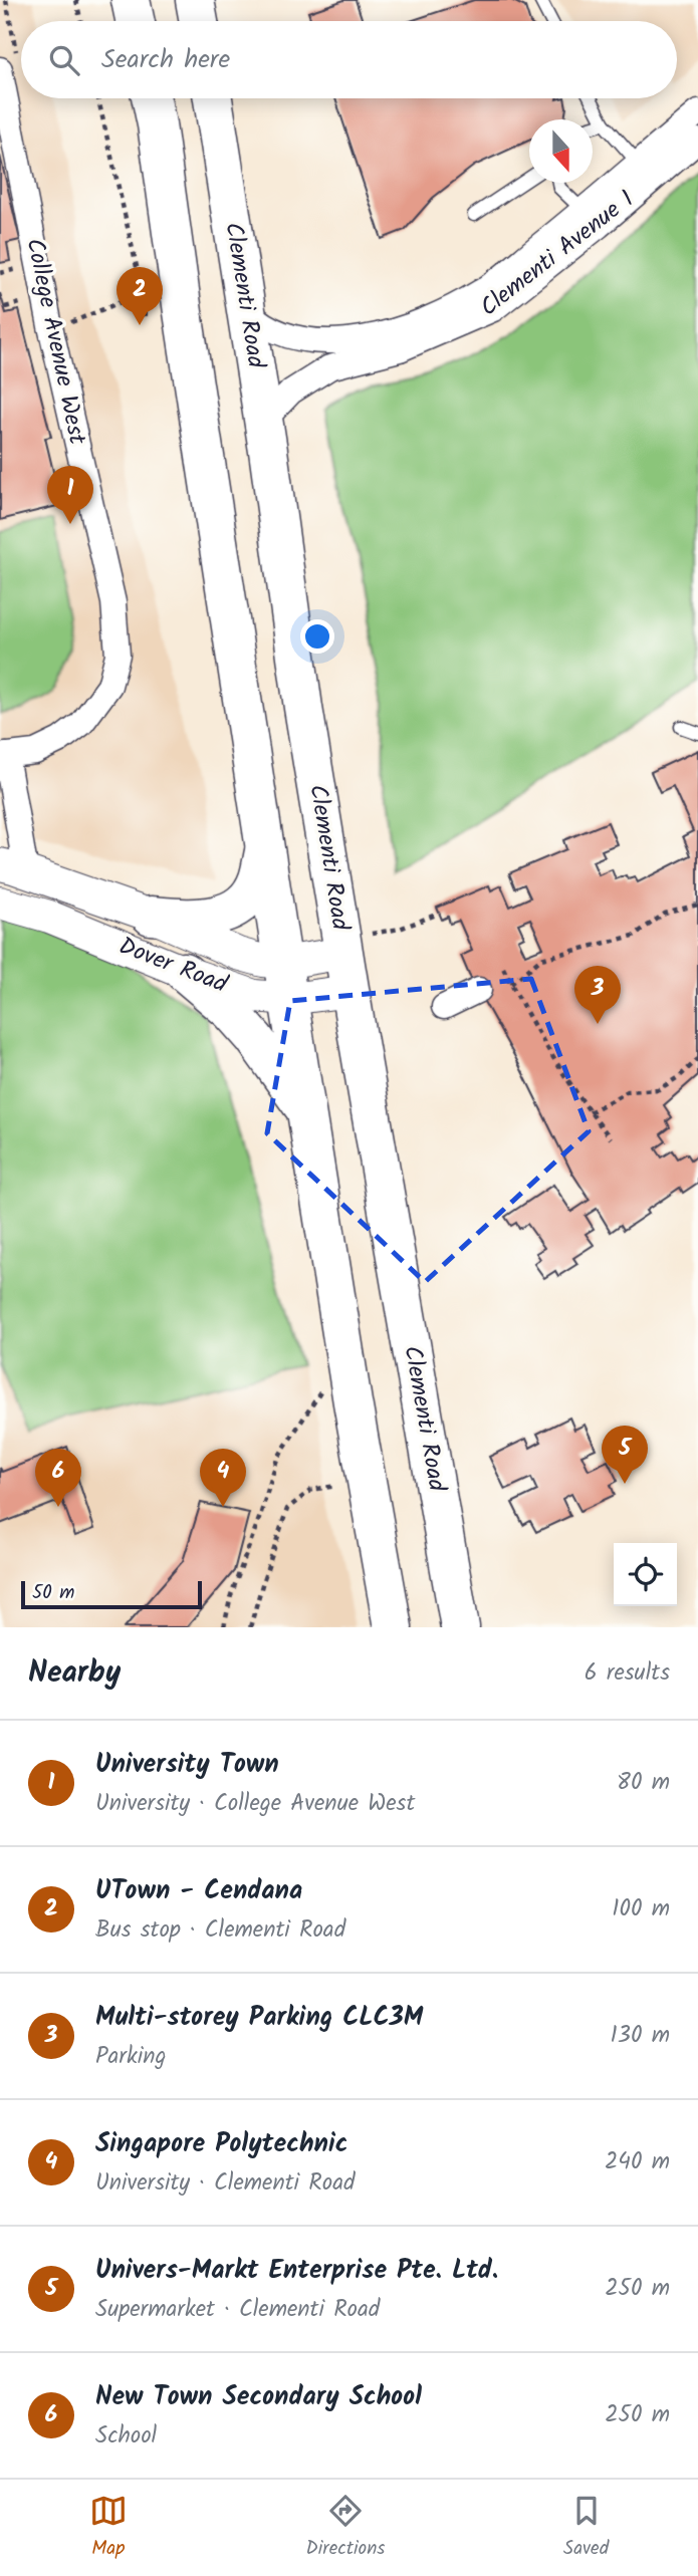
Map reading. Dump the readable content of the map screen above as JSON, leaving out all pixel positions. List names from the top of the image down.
{
  "streets": {
    "main road": ["Clementi Road"],
    "street": ["Clementi Avenue 1", "College Avenue West", "Dover Road"]
  },
  "crossings": [
    ["Clementi Avenue 1", "Clementi Road"],
    ["Clementi Road", "Dover Road"]
  ],
  "scale_bar": "50 m",
  "north": "bottom",
  "page": {
    "search": "Search here",
    "pins": [
      "2",
      "1",
      "3",
      "5",
      "4",
      "6"
    ],
    "scale": "50 m",
    "heading": ["Nearby", "6 results"],
    "list": [
      {
        "mark": "1",
        "name": "University Town",
        "note": "University · College Avenue West",
        "value": "80 m"
      },
      {
        "mark": "2",
        "name": "UTown - Cendana",
        "note": "Bus stop · Clementi Road",
        "value": "100 m"
      },
      {
        "mark": "3",
        "name": "Multi-storey Parking CLC3M",
        "note": "Parking",
        "value": "130 m"
      },
      {
        "mark": "4",
        "name": "Singapore Polytechnic",
        "note": "University · Clementi Road",
        "value": "240 m"
      },
      {
        "mark": "5",
        "name": "Univers-Markt Enterprise Pte. Ltd.",
        "note": "Supermarket · Clementi Road",
        "value": "250 m"
      },
      {
        "mark": "6",
        "name": "New Town Secondary School",
        "note": "School",
        "value": "250 m"
      }
    ],
    "nav": ["Map", "Directions", "Saved"]
  }
}
